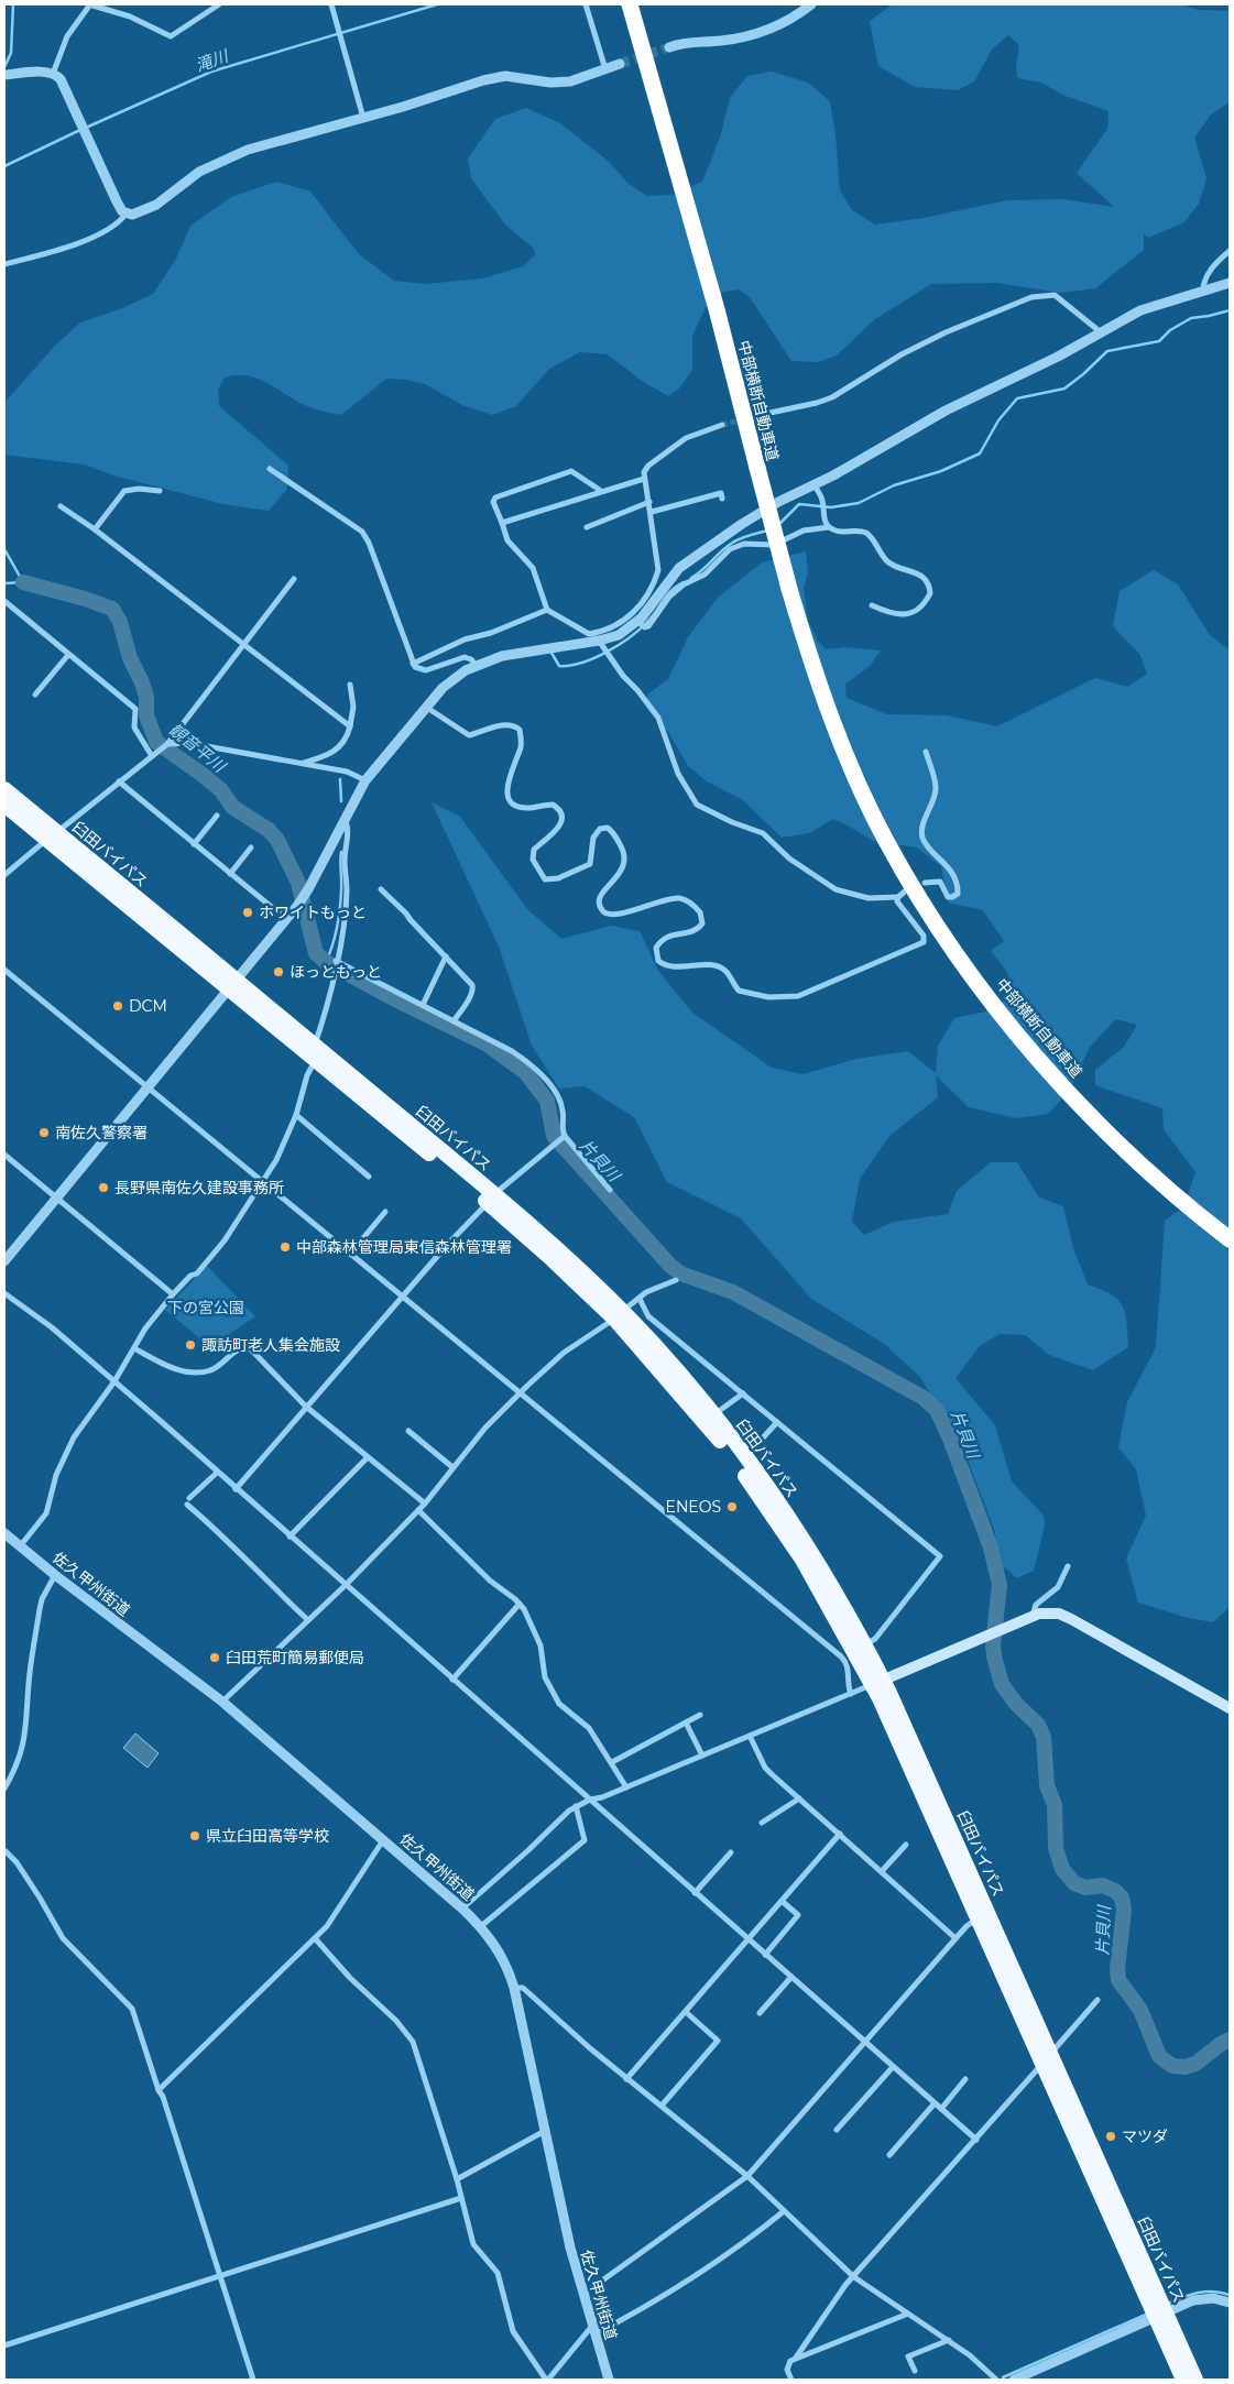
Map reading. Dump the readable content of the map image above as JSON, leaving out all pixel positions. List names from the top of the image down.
{
  "streets": {
    "highway": ["中部横断自動車道", "臼田バイパス"],
    "street": ["佐久甲州街道"]
  },
  "water": ["滝川", "観音平川", "片貝川"],
  "parks": ["下の宮公園"],
  "places": [
    "ホワイトもっと",
    "ほっともっと",
    "DCM",
    "南佐久警察署",
    "長野県南佐久建設事務所",
    "中部森林管理局東信森林管理署",
    "諏訪町老人集会施設",
    "ENEOS",
    "臼田荒町簡易郵便局",
    "県立臼田高等学校",
    "マツダ"
  ]
}
